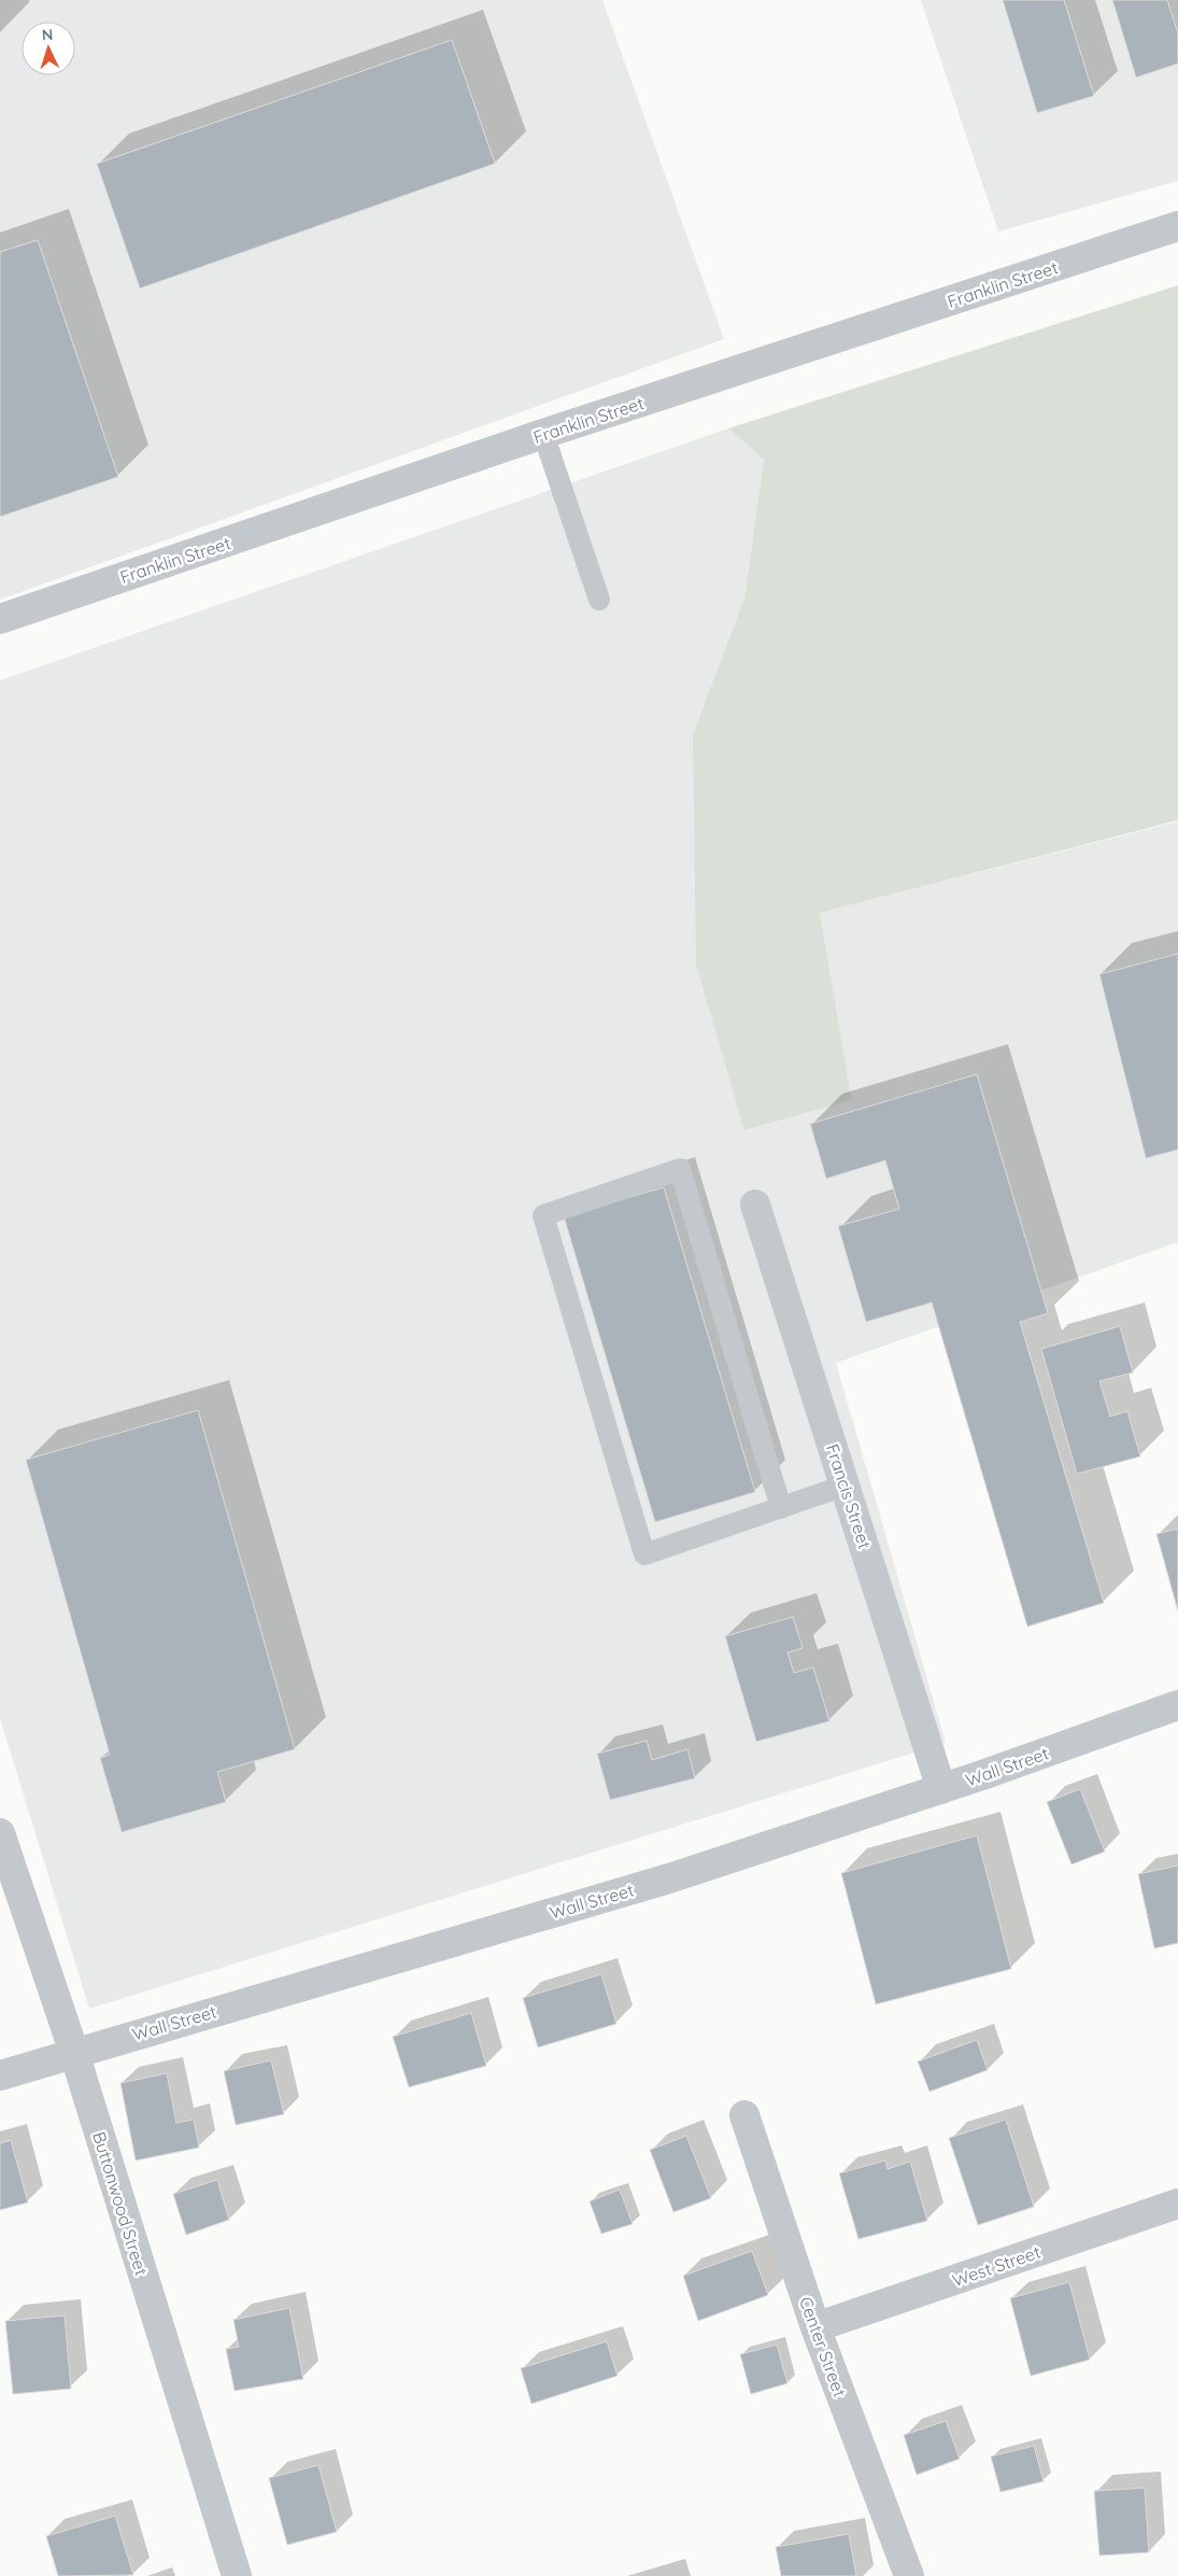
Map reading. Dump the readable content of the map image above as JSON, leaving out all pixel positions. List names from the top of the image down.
{
  "streets": {
    "street": [
      "Franklin Street",
      "Francis Street",
      "Wall Street",
      "Buttonwood Street",
      "West Street",
      "Center Street"
    ]
  },
  "crossings": [
    ["Francis Street", "Wall Street"],
    ["Wall Street", "Buttonwood Street"],
    ["West Street", "Center Street"]
  ],
  "north": "top"
}
